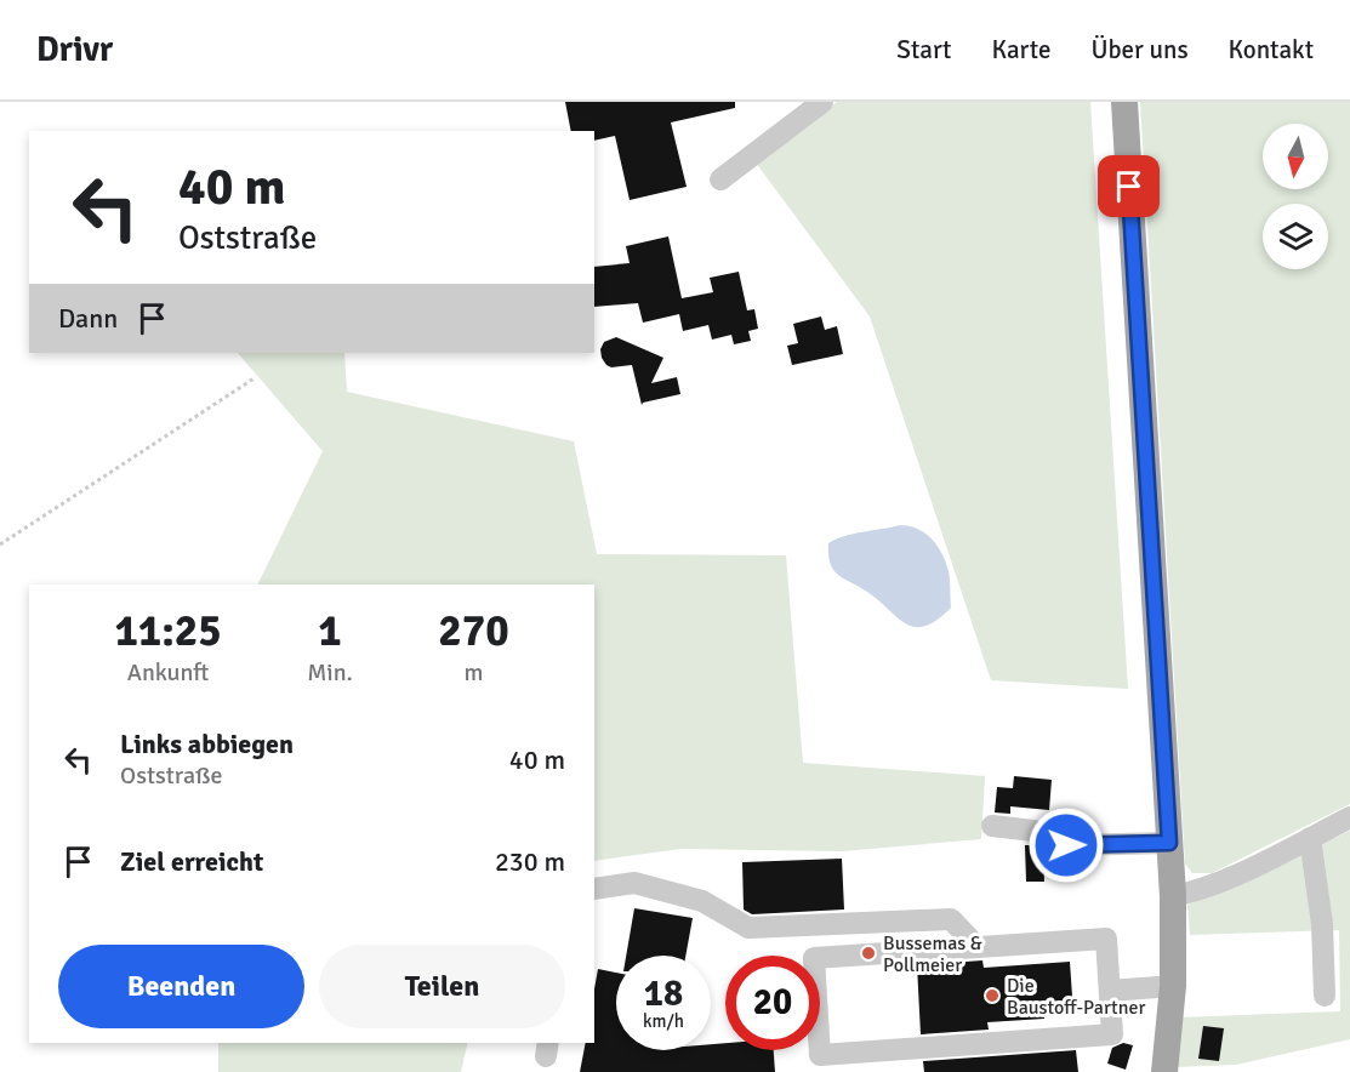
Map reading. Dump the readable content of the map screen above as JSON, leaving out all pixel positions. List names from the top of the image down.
{
  "places": ["Bussemas & Pollmeier", "Die Baustoff-Partner"],
  "north": "bottom",
  "page": {
    "header": "Drivr",
    "nav": [
      "Start",
      "Karte",
      "Über uns",
      "Kontakt"
    ],
    "turn": ["40 m", "Oststraße"],
    "then": "Dann",
    "eta": [
      "11:25",
      "Ankunft",
      "1",
      "Min.",
      "270",
      "m"
    ],
    "list": [
      {
        "name": "Links abbiegen",
        "note": "Oststraße",
        "value": "40 m"
      },
      {
        "name": "Ziel erreicht",
        "value": "230 m"
      }
    ],
    "buttons": ["Beenden", "Teilen"],
    "speed": "18 km/h",
    "limit": "20"
  }
}
